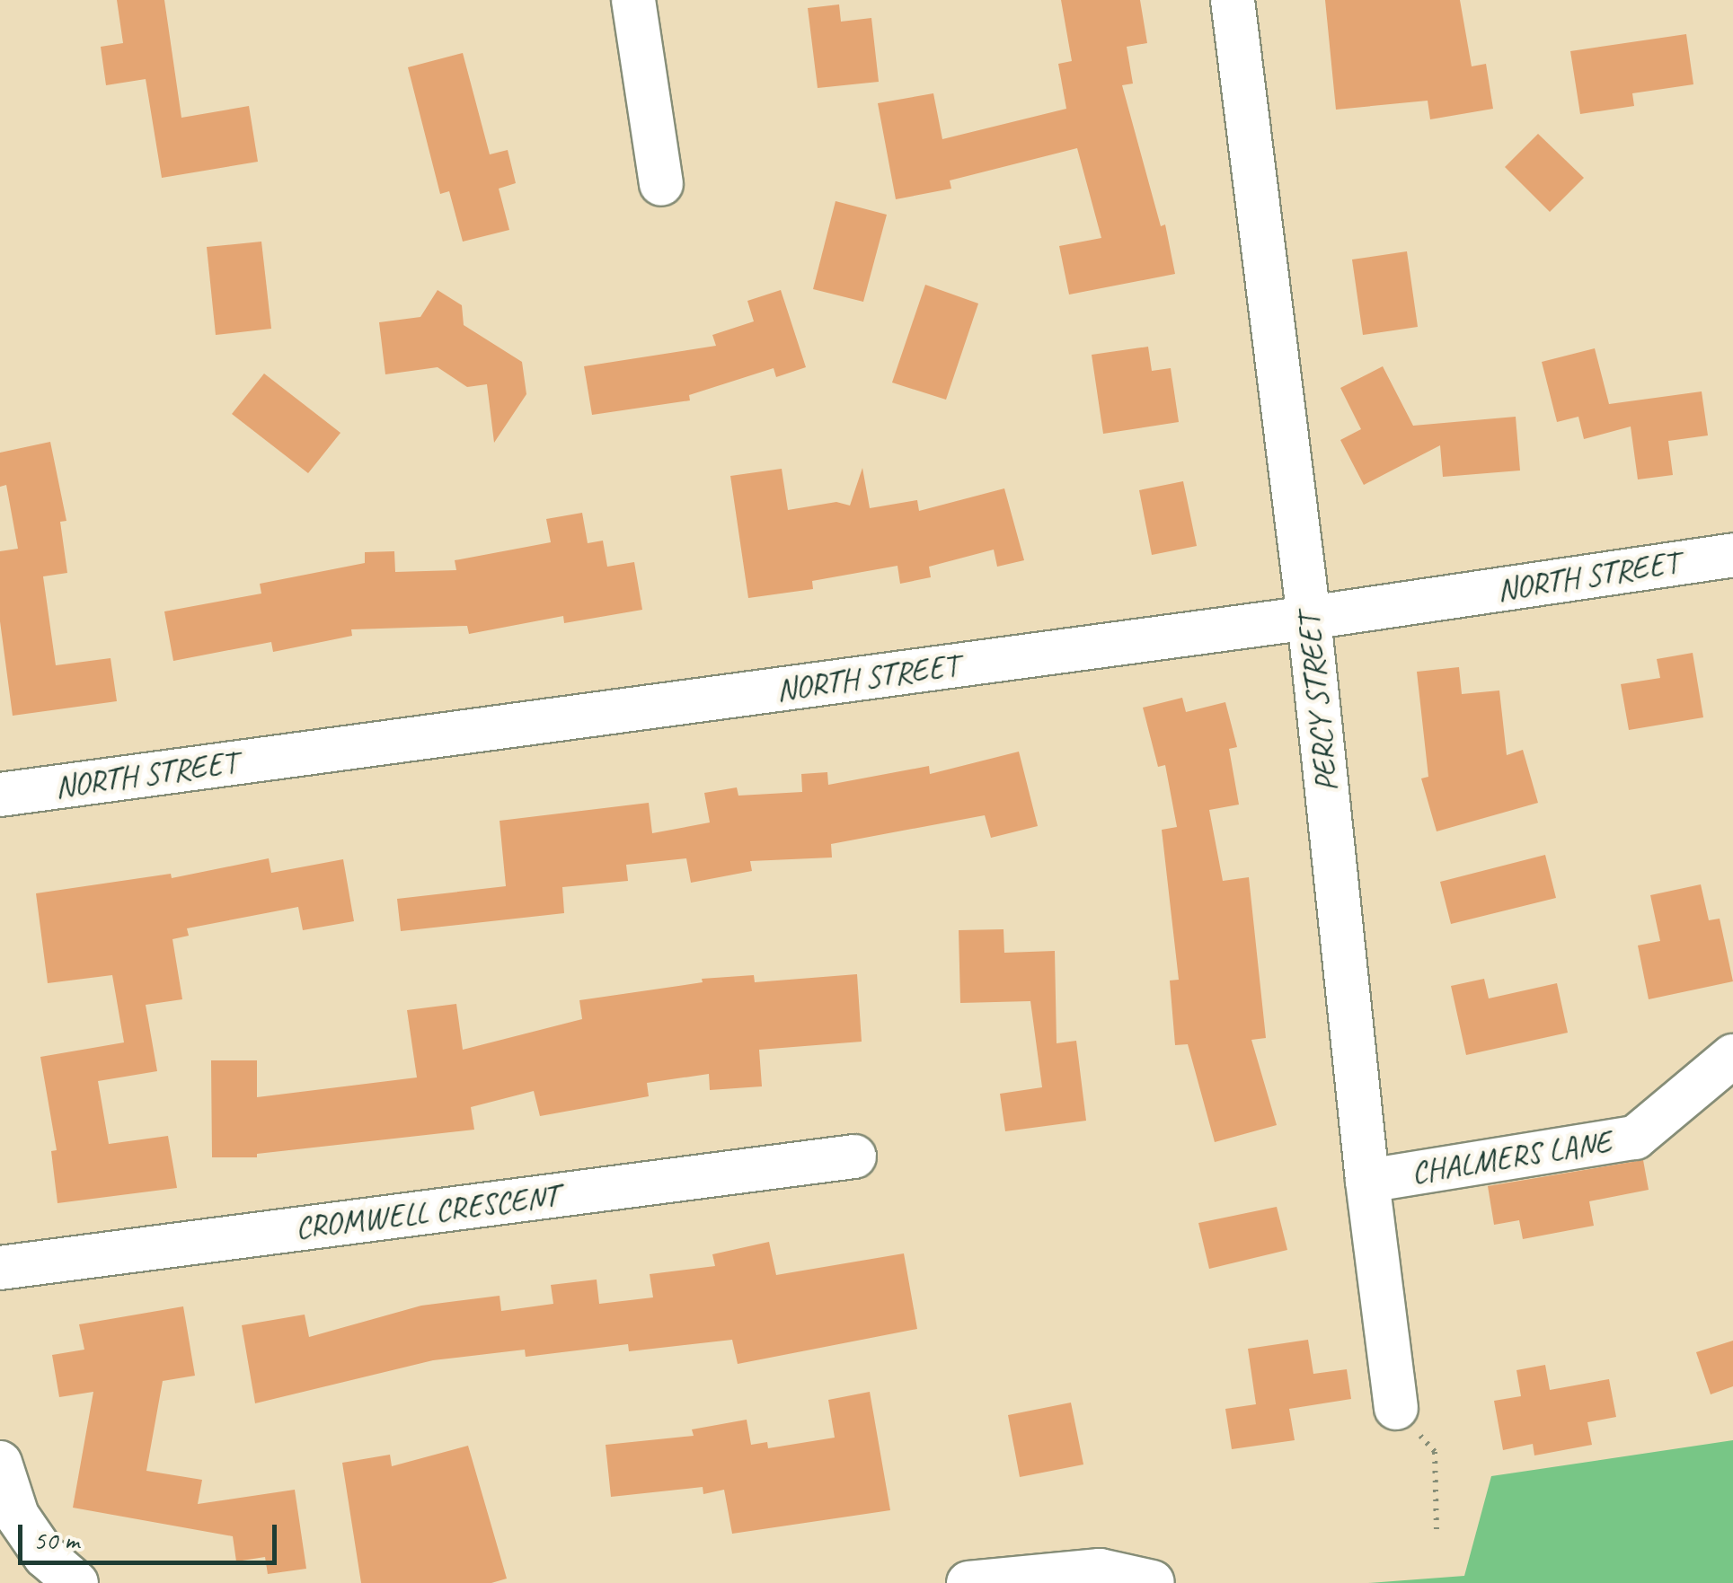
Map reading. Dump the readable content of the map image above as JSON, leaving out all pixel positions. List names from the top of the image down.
{
  "streets": {
    "street": [
      "NORTH STREET",
      "PERCY STREET",
      "CHALMERS LANE",
      "CROMWELL CRESCENT"
    ]
  },
  "crossings": [
    ["NORTH STREET", "PERCY STREET"],
    ["PERCY STREET", "CHALMERS LANE"]
  ],
  "scale_bar": "50 m"
}
